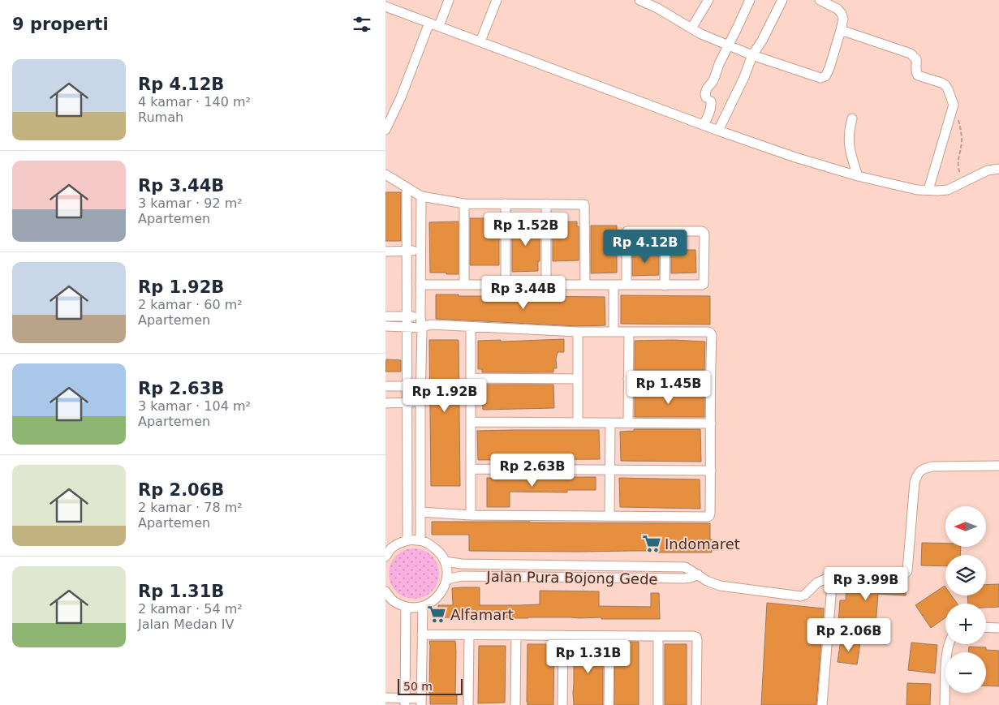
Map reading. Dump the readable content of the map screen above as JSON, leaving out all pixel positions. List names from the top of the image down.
{
  "streets": {
    "street": ["Jalan Pura Bojong Gede"]
  },
  "places": {
    "supermarket": ["Indomaret", "Alfamart"]
  },
  "scale_bar": "50 m",
  "north": "left",
  "page": {
    "heading": "9 properti",
    "list": [
      {
        "name": "Rp 4.12B",
        "note": "4 kamar · 140 m² · Rumah"
      },
      {
        "name": "Rp 3.44B",
        "note": "3 kamar · 92 m² · Apartemen"
      },
      {
        "name": "Rp 1.92B",
        "note": "2 kamar · 60 m² · Apartemen"
      },
      {
        "name": "Rp 2.63B",
        "note": "3 kamar · 104 m² · Apartemen"
      },
      {
        "name": "Rp 2.06B",
        "note": "2 kamar · 78 m² · Apartemen"
      },
      {
        "name": "Rp 1.31B",
        "note": "2 kamar · 54 m² · Jalan Medan IV"
      }
    ],
    "price": [
      "Rp 1.52B",
      "Rp 4.12B",
      "Rp 3.44B",
      "Rp 1.45B",
      "Rp 1.92B",
      "Rp 2.63B",
      "Rp 3.99B",
      "Rp 2.06B",
      "Rp 1.31B"
    ],
    "map_buttons": ["+", "−"],
    "scale": "50 m"
  }
}
